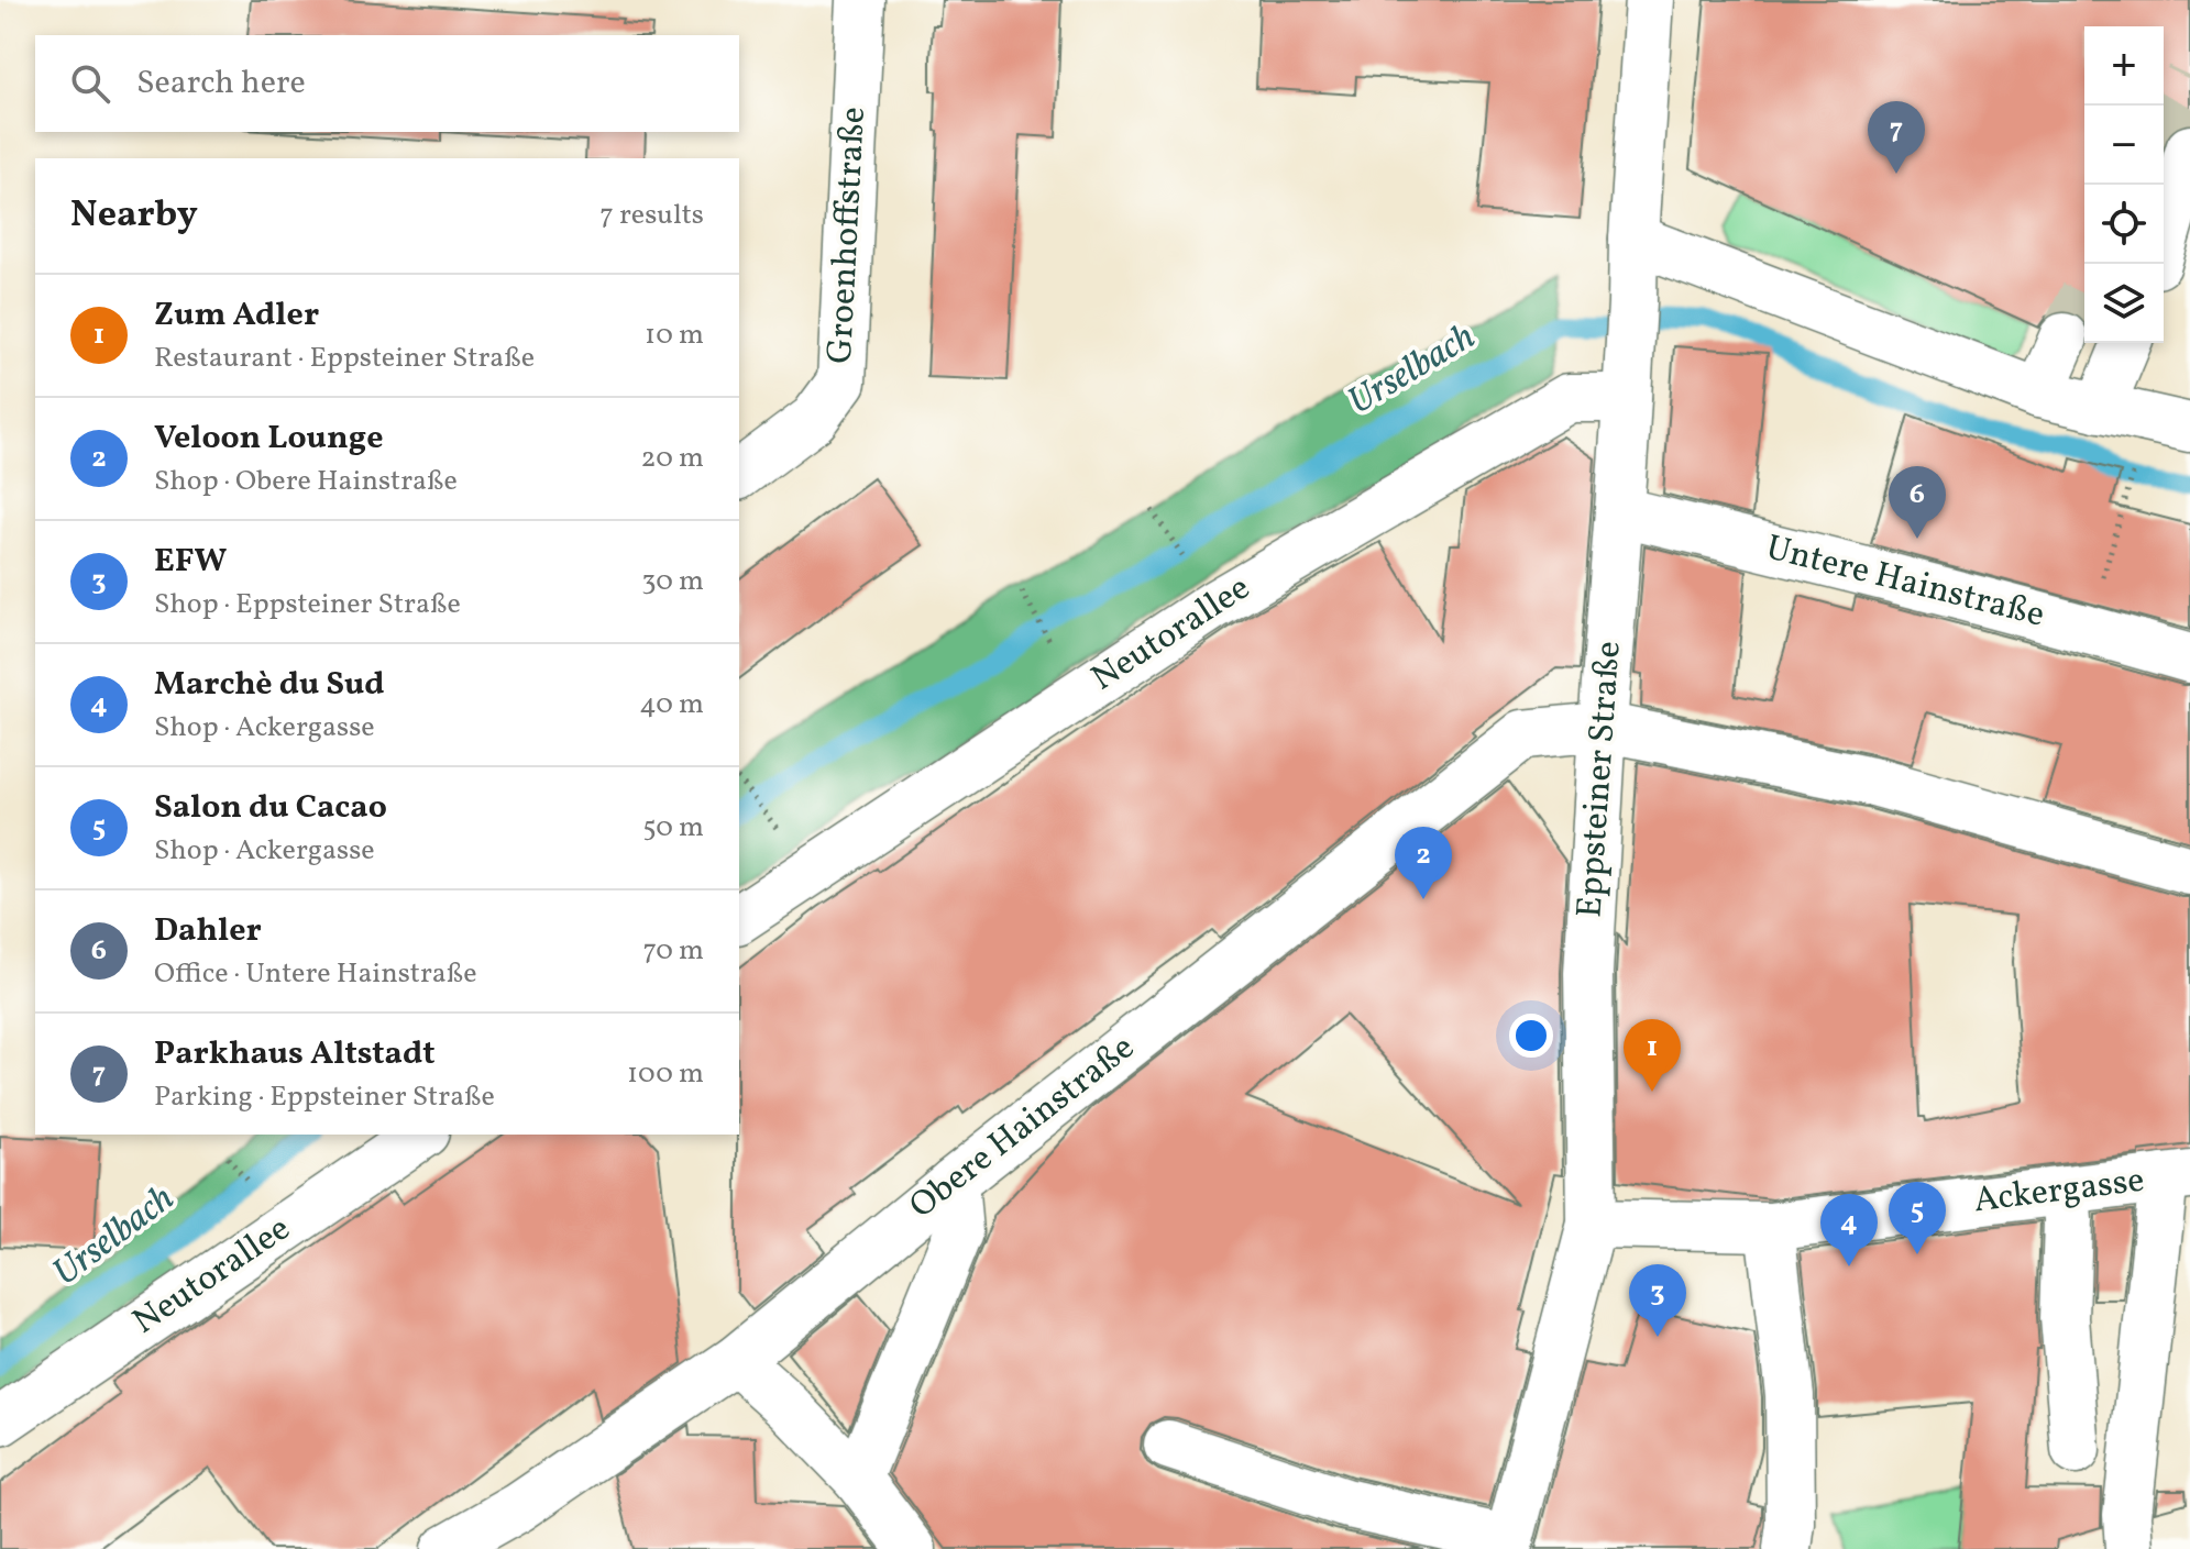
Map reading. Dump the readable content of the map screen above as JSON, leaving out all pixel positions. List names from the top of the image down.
{
  "streets": {
    "street": [
      "Groenhoffstraße",
      "Untere Hainstraße",
      "Neutorallee",
      "Eppsteiner Straße",
      "Obere Hainstraße",
      "Ackergasse"
    ]
  },
  "crossings": [
    ["Untere Hainstraße", "Eppsteiner Straße"],
    ["Neutorallee", "Eppsteiner Straße"],
    ["Eppsteiner Straße", "Obere Hainstraße"],
    ["Eppsteiner Straße", "Ackergasse"]
  ],
  "water": ["Urselbach"],
  "page": {
    "map_buttons": ["+", "−"],
    "search": "Search here",
    "pins": [
      "7",
      "6",
      "2",
      "1",
      "5",
      "4",
      "3"
    ],
    "heading": ["Nearby", "7 results"],
    "list": [
      {
        "mark": "1",
        "name": "Zum Adler",
        "note": "Restaurant · Eppsteiner Straße",
        "value": "10 m"
      },
      {
        "mark": "2",
        "name": "Veloon Lounge",
        "note": "Shop · Obere Hainstraße",
        "value": "20 m"
      },
      {
        "mark": "3",
        "name": "EFW",
        "note": "Shop · Eppsteiner Straße",
        "value": "30 m"
      },
      {
        "mark": "4",
        "name": "Marchè du Sud",
        "note": "Shop · Ackergasse",
        "value": "40 m"
      },
      {
        "mark": "5",
        "name": "Salon du Cacao",
        "note": "Shop · Ackergasse",
        "value": "50 m"
      },
      {
        "mark": "6",
        "name": "Dahler",
        "note": "Office · Untere Hainstraße",
        "value": "70 m"
      },
      {
        "mark": "7",
        "name": "Parkhaus Altstadt",
        "note": "Parking · Eppsteiner Straße",
        "value": "100 m"
      }
    ]
  }
}
